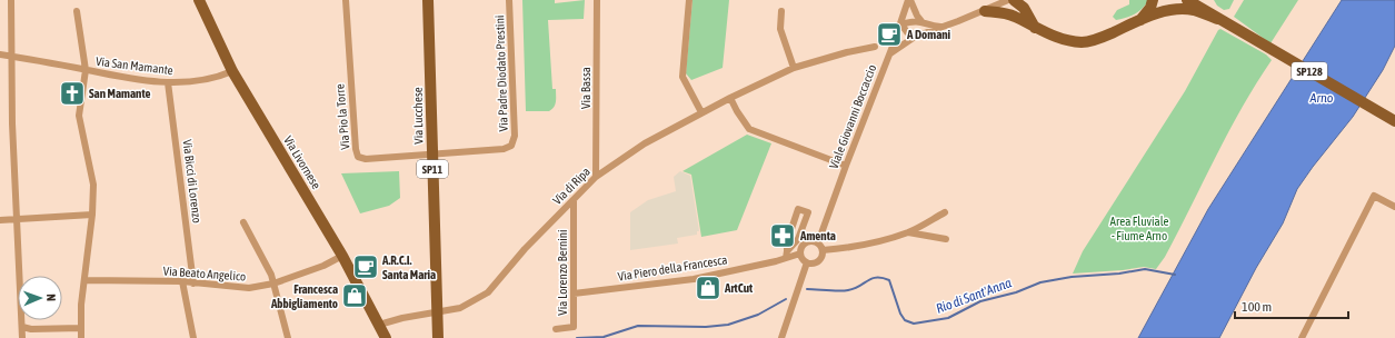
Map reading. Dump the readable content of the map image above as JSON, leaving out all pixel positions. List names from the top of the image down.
{
  "streets": {
    "main road": [
      "SP128",
      "Via Lucchese",
      "Via Livornese",
      "SP11"
    ],
    "street": [
      "Via San Mamante",
      "Via Padre Diodato Prestini",
      "Via Bassa",
      "Via Pio la Torre",
      "Viale Giovanni Boccaccio",
      "Via Bicci di Lorenzo",
      "Via di Ripa",
      "Via Piero della Francesca",
      "Via Lorenzo Bernini",
      "Via Beato Angelico"
    ]
  },
  "crossings": [
    ["Via San Mamante", "Via Livornese"],
    ["Via San Mamante", "Via Bicci di Lorenzo"],
    ["Via Padre Diodato Prestini", "Via Pio la Torre"],
    ["Via Bassa", "Via di Ripa"],
    ["Via Lucchese", "Via Pio la Torre"],
    ["Via Lucchese", "Via di Ripa"],
    ["Viale Giovanni Boccaccio", "Via Piero della Francesca"],
    ["Via Livornese", "Via di Ripa"],
    ["Via Livornese", "Via Beato Angelico"],
    ["Via Bicci di Lorenzo", "Via Beato Angelico"],
    ["Via di Ripa", "Via Lorenzo Bernini"],
    ["Via Piero della Francesca", "Via Lorenzo Bernini"]
  ],
  "water": ["Arno", "Rio di Sant'Anna"],
  "parks": ["Area Fluviale - Fiume Arno"],
  "places": {
    "cafe": ["A Domani", "A.R.C.I. Santa Maria"],
    "church": ["San Mamante"],
    "pharmacy": ["Amenta"],
    "shop": ["ArtCut", "Francesca Abbigliamento"]
  },
  "scale_bar": "100 m",
  "north": "right"
}
